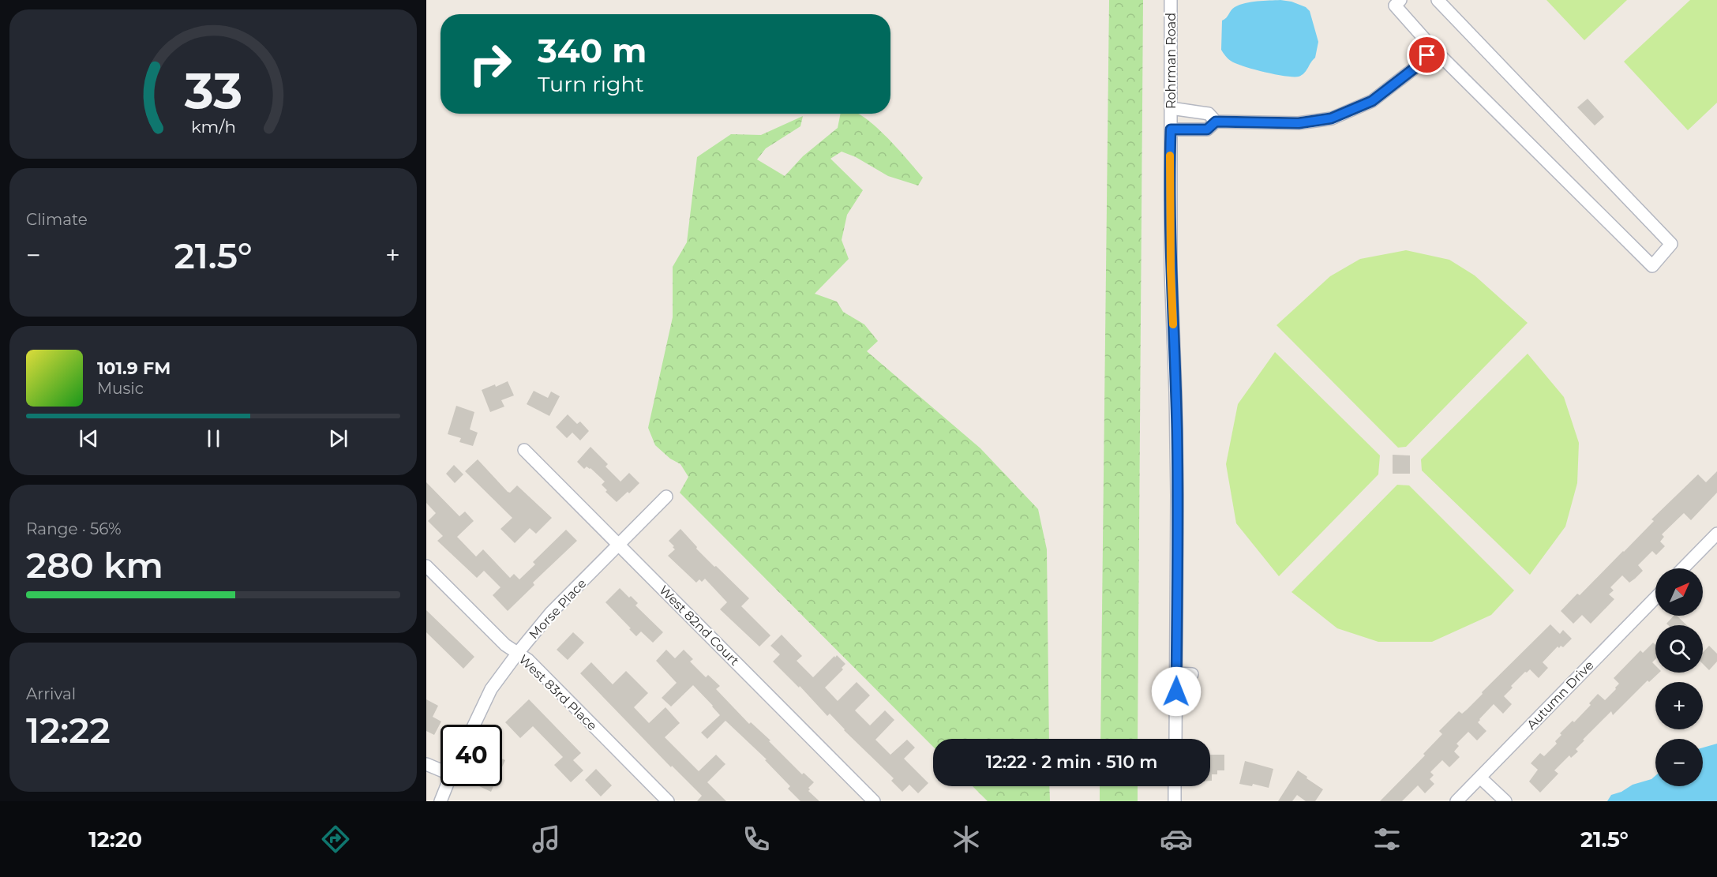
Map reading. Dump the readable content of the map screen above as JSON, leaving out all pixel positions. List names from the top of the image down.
{
  "streets": {
    "street": [
      "Rohrman Road",
      "Morse Place",
      "West 82nd Court",
      "West 83rd Place",
      "Autumn Drive"
    ]
  },
  "crossings": [
    ["Morse Place", "West 82nd Court"],
    ["Morse Place", "West 83rd Place"]
  ],
  "north": "top right",
  "page": {
    "turn": ["340 m", "Turn right"],
    "tile": [
      "Climate",
      ["Range · 56%", "280 km"],
      ["Arrival", "12:22"]
    ],
    "heat": ["−", "21.5°", "+"],
    "song": ["101.9 FM", "Music"],
    "map_buttons": ["+", "−"],
    "limit": "40",
    "trip": "12:22 · 2 min · 510 m",
    "tabs": ["12:20", "21.5°"],
    "gauge": ["33", "km/h"]
  }
}
